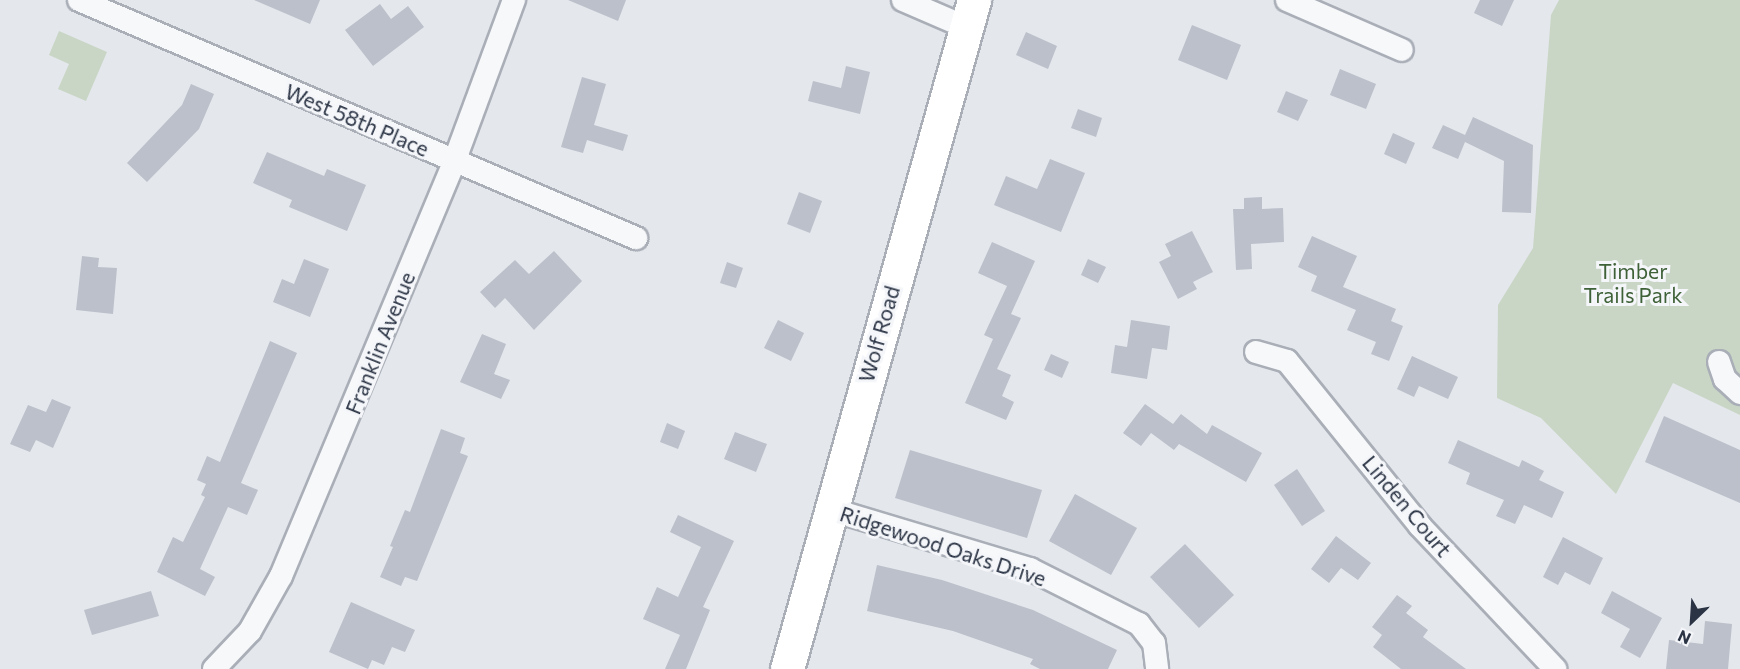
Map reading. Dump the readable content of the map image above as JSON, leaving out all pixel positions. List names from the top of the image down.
{
  "streets": {
    "main road": ["Wolf Road"],
    "street": [
      "West 58th Place",
      "Franklin Avenue",
      "Linden Court",
      "Ridgewood Oaks Drive"
    ]
  },
  "crossings": [
    ["West 58th Place", "Franklin Avenue"],
    ["Wolf Road", "Ridgewood Oaks Drive"]
  ],
  "parks": ["Timber Trails Park"],
  "north": "bottom left"
}
